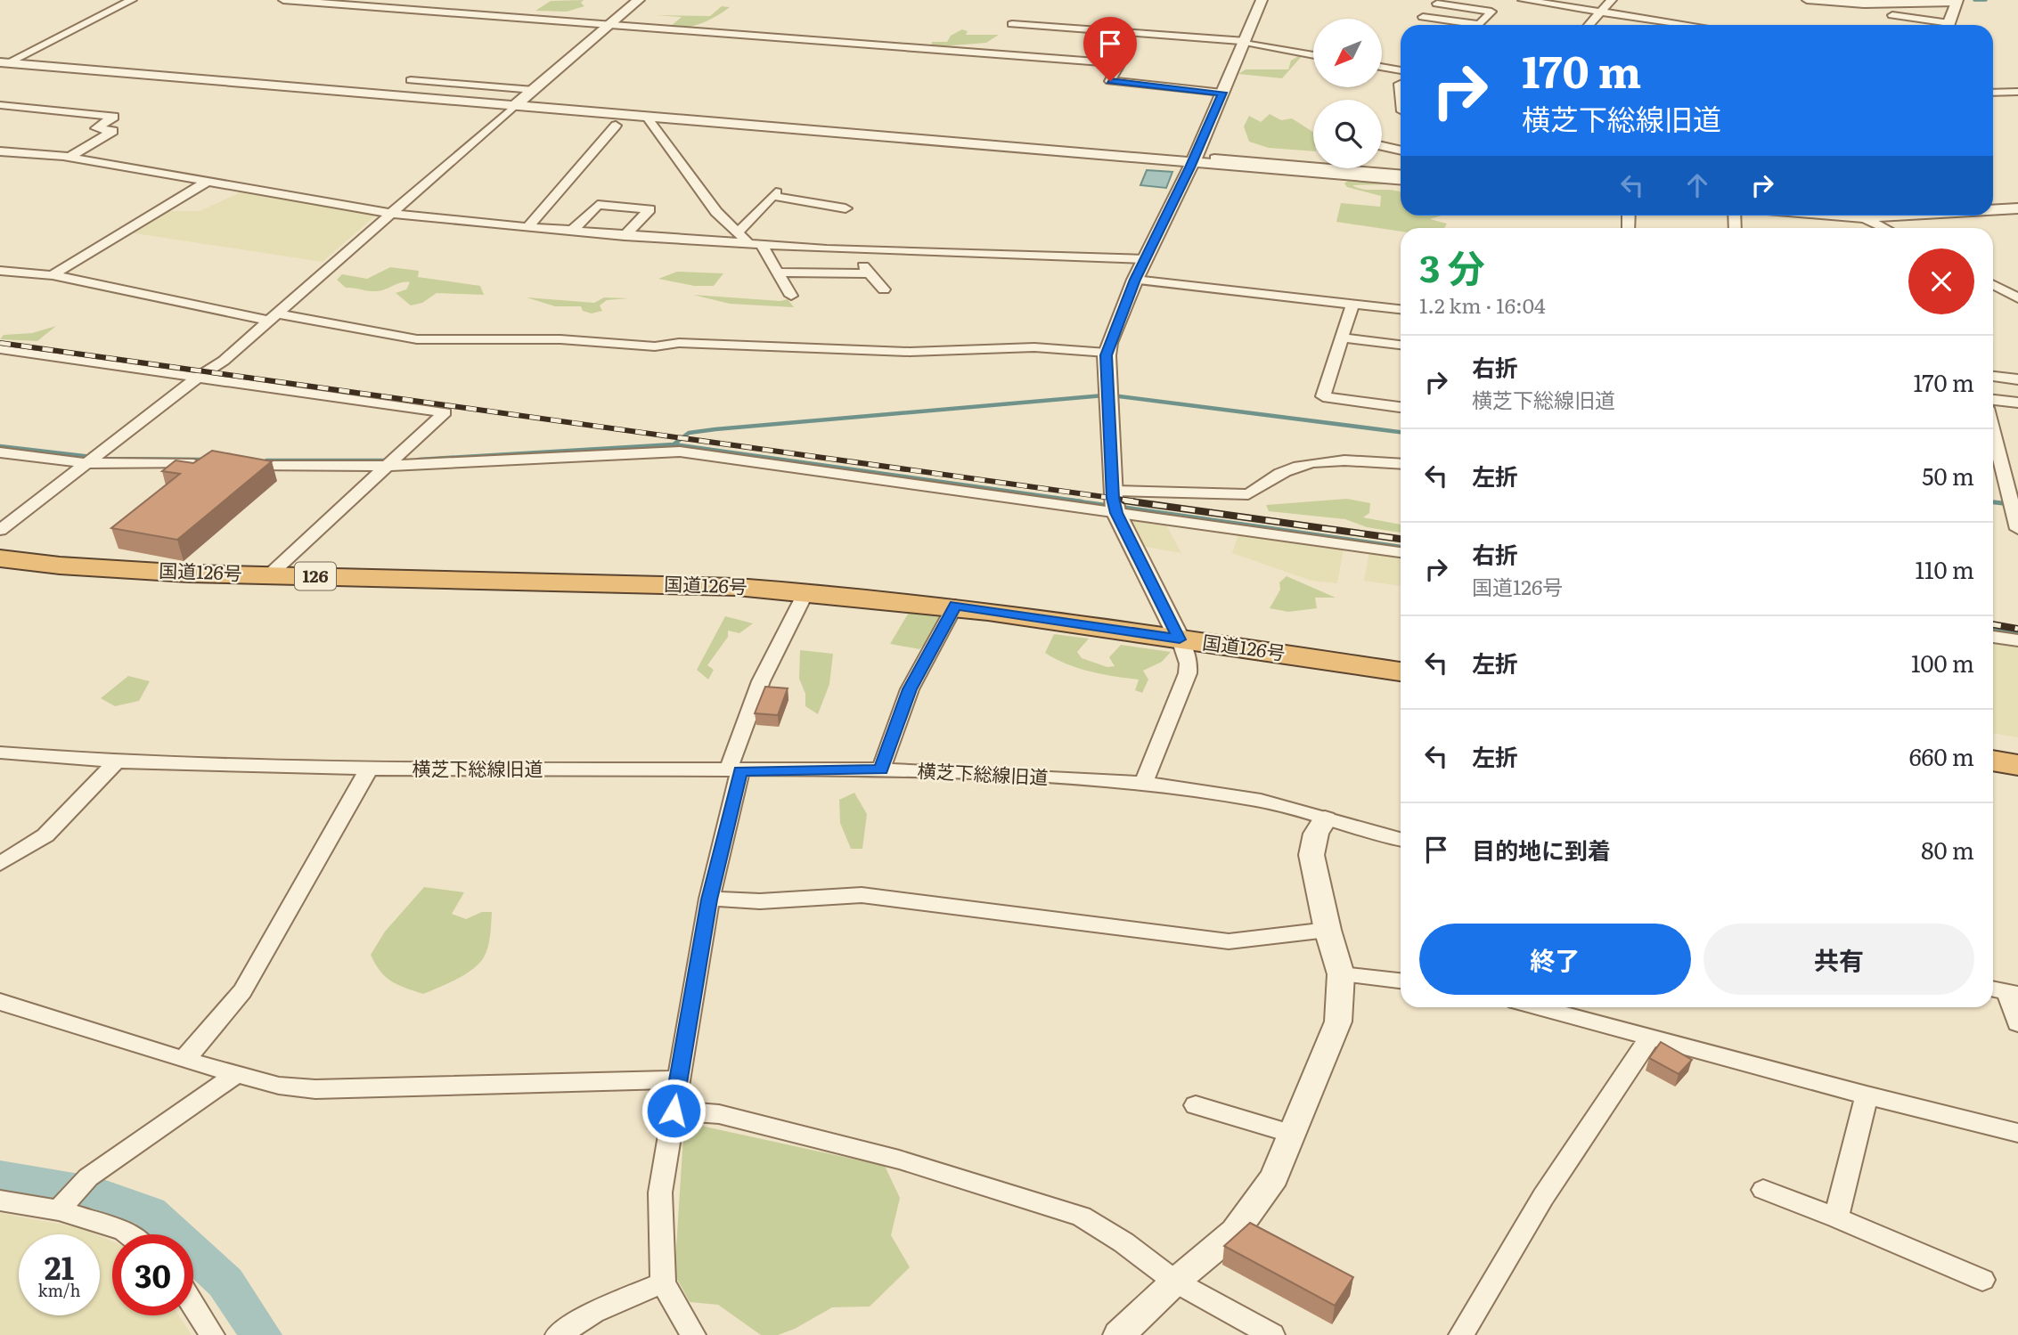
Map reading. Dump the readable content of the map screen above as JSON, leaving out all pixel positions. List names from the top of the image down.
{
  "streets": {
    "highway": ["国道126号", "126"],
    "street": ["横芝下総線旧道"]
  },
  "north": "bottom left",
  "page": {
    "turn": ["170 m", "横芝下総線旧道"],
    "heading": ["3 分", "1.2 km · 16:04"],
    "list": [
      {
        "name": "右折",
        "note": "横芝下総線旧道",
        "value": "170 m"
      },
      {
        "name": "左折",
        "value": "50 m"
      },
      {
        "name": "右折",
        "note": "国道126号",
        "value": "110 m"
      },
      {
        "name": "左折",
        "value": "100 m"
      },
      {
        "name": "左折",
        "value": "660 m"
      },
      {
        "name": "目的地に到着",
        "value": "80 m"
      }
    ],
    "buttons": ["終了", "共有"],
    "speed": "21 km/h",
    "limit": "30"
  }
}
